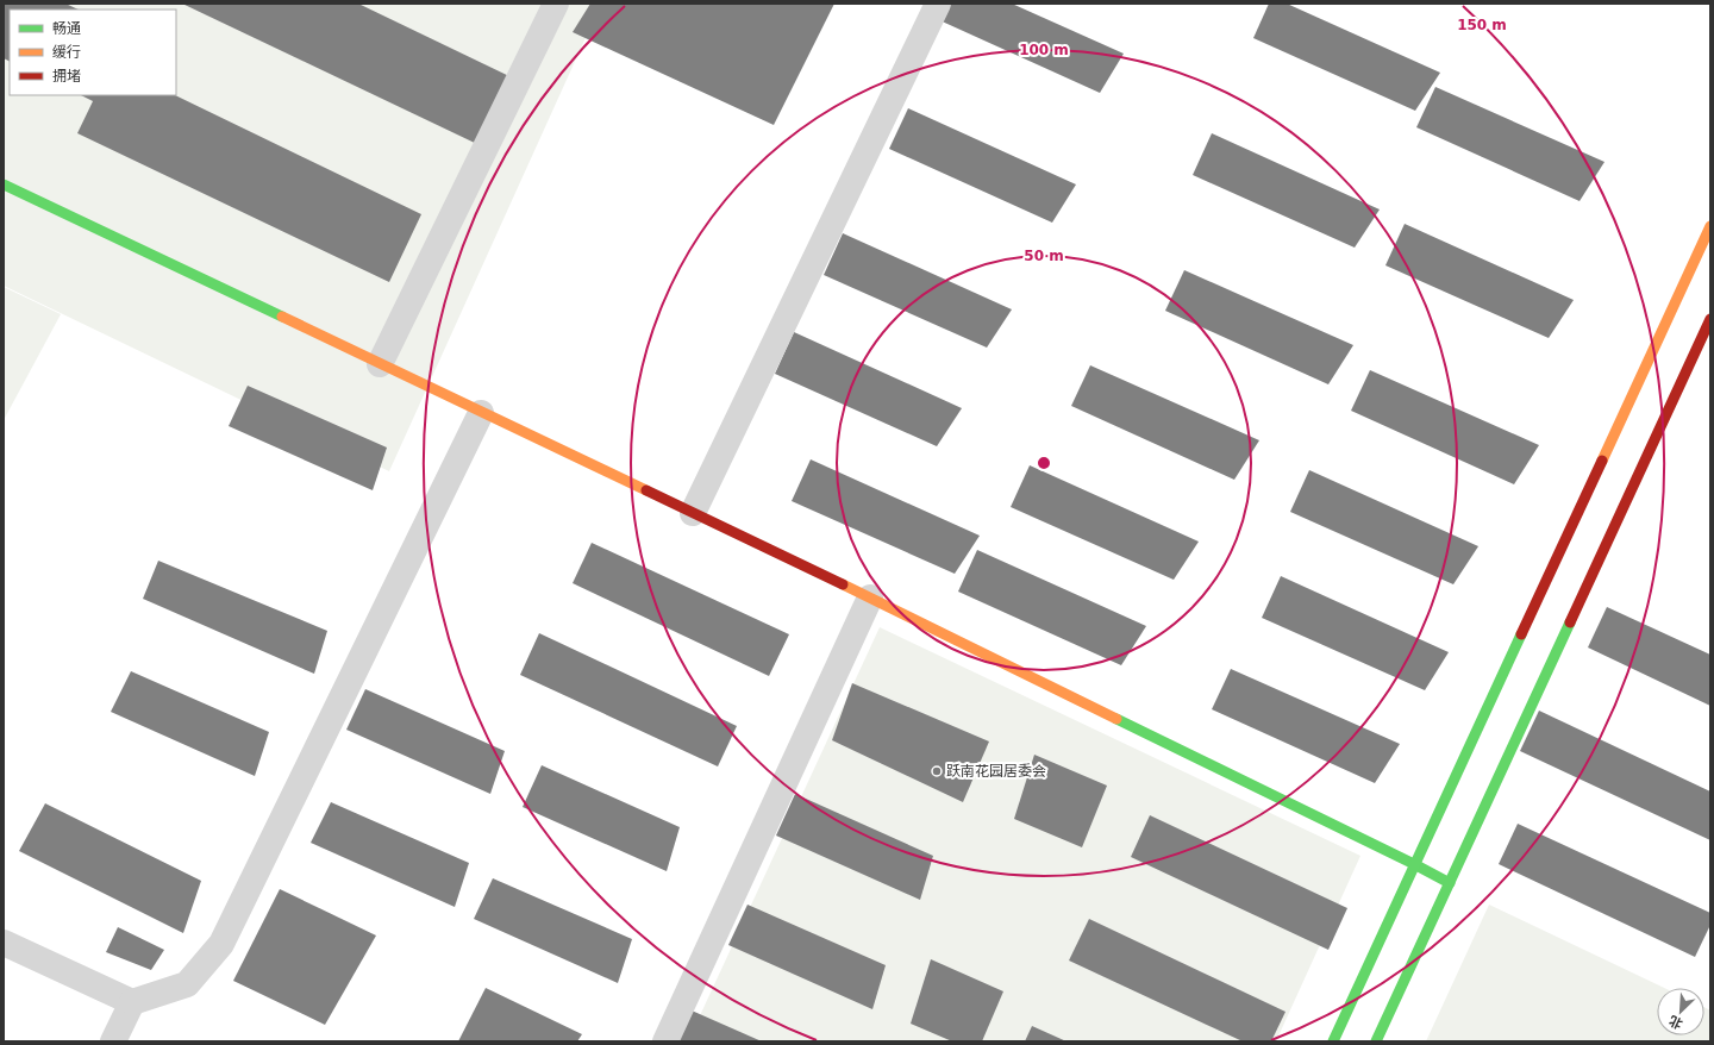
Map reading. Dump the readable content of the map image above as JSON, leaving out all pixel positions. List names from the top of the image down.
{
  "places": ["跃南花园居委会"],
  "legend": ["畅通", "缓行", "拥堵"],
  "north": "bottom left",
  "rings": ["150 m", "100 m", "50 m"]
}
